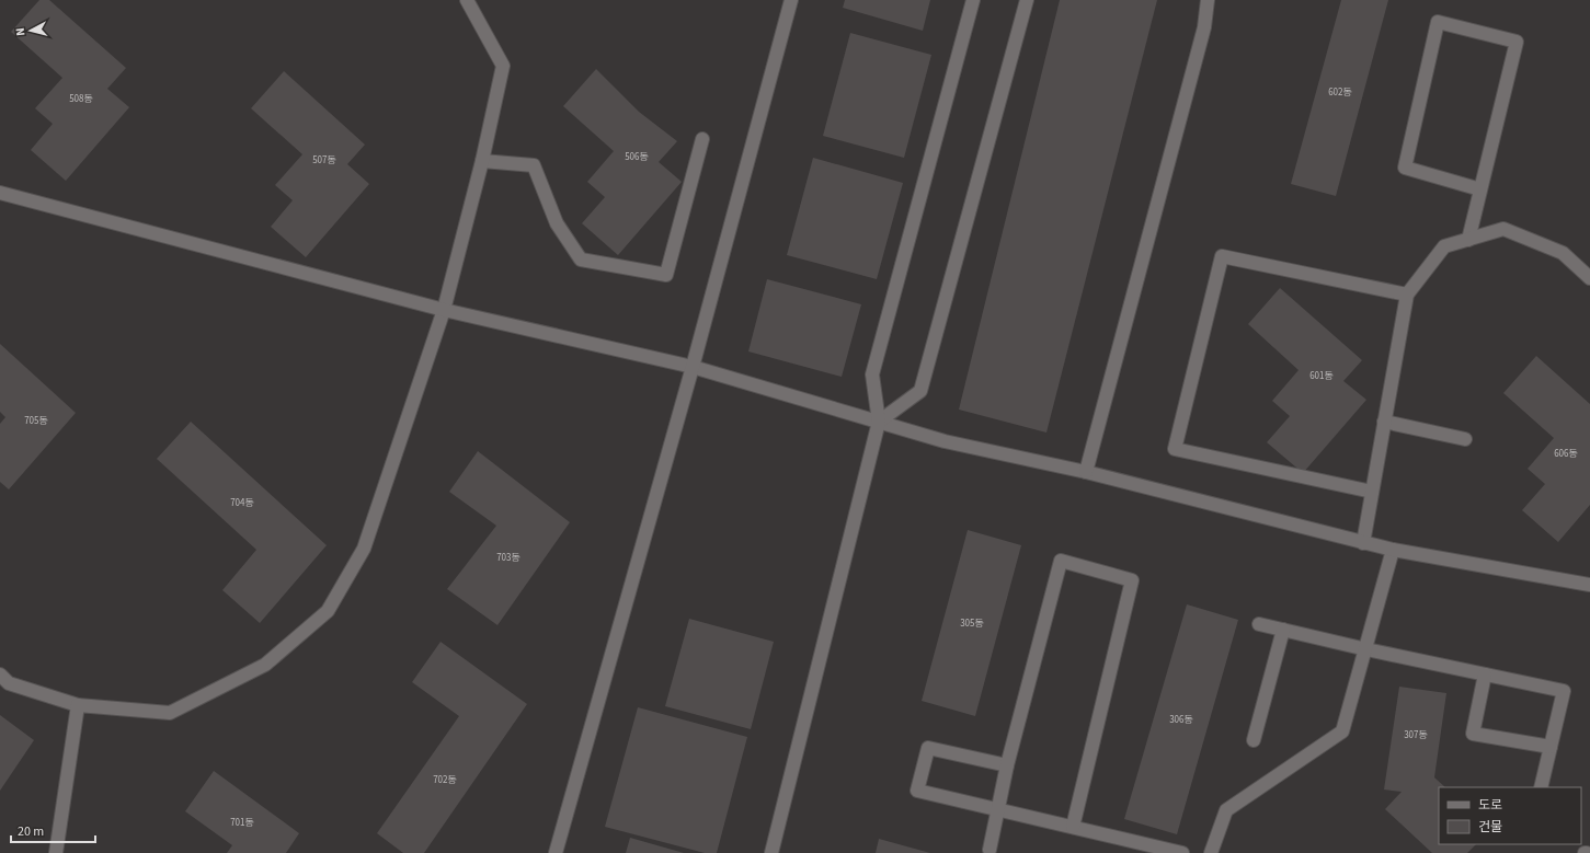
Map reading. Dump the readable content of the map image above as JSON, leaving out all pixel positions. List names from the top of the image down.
{
  "house_numbers": [
    "602동",
    "508동",
    "506동",
    "507동",
    "601동",
    "705동",
    "606동",
    "704동",
    "703동",
    "305동",
    "306동",
    "307동",
    "702동",
    "701동"
  ],
  "legend": ["도로", "건물"],
  "scale_bar": "20 m",
  "north": "left"
}
